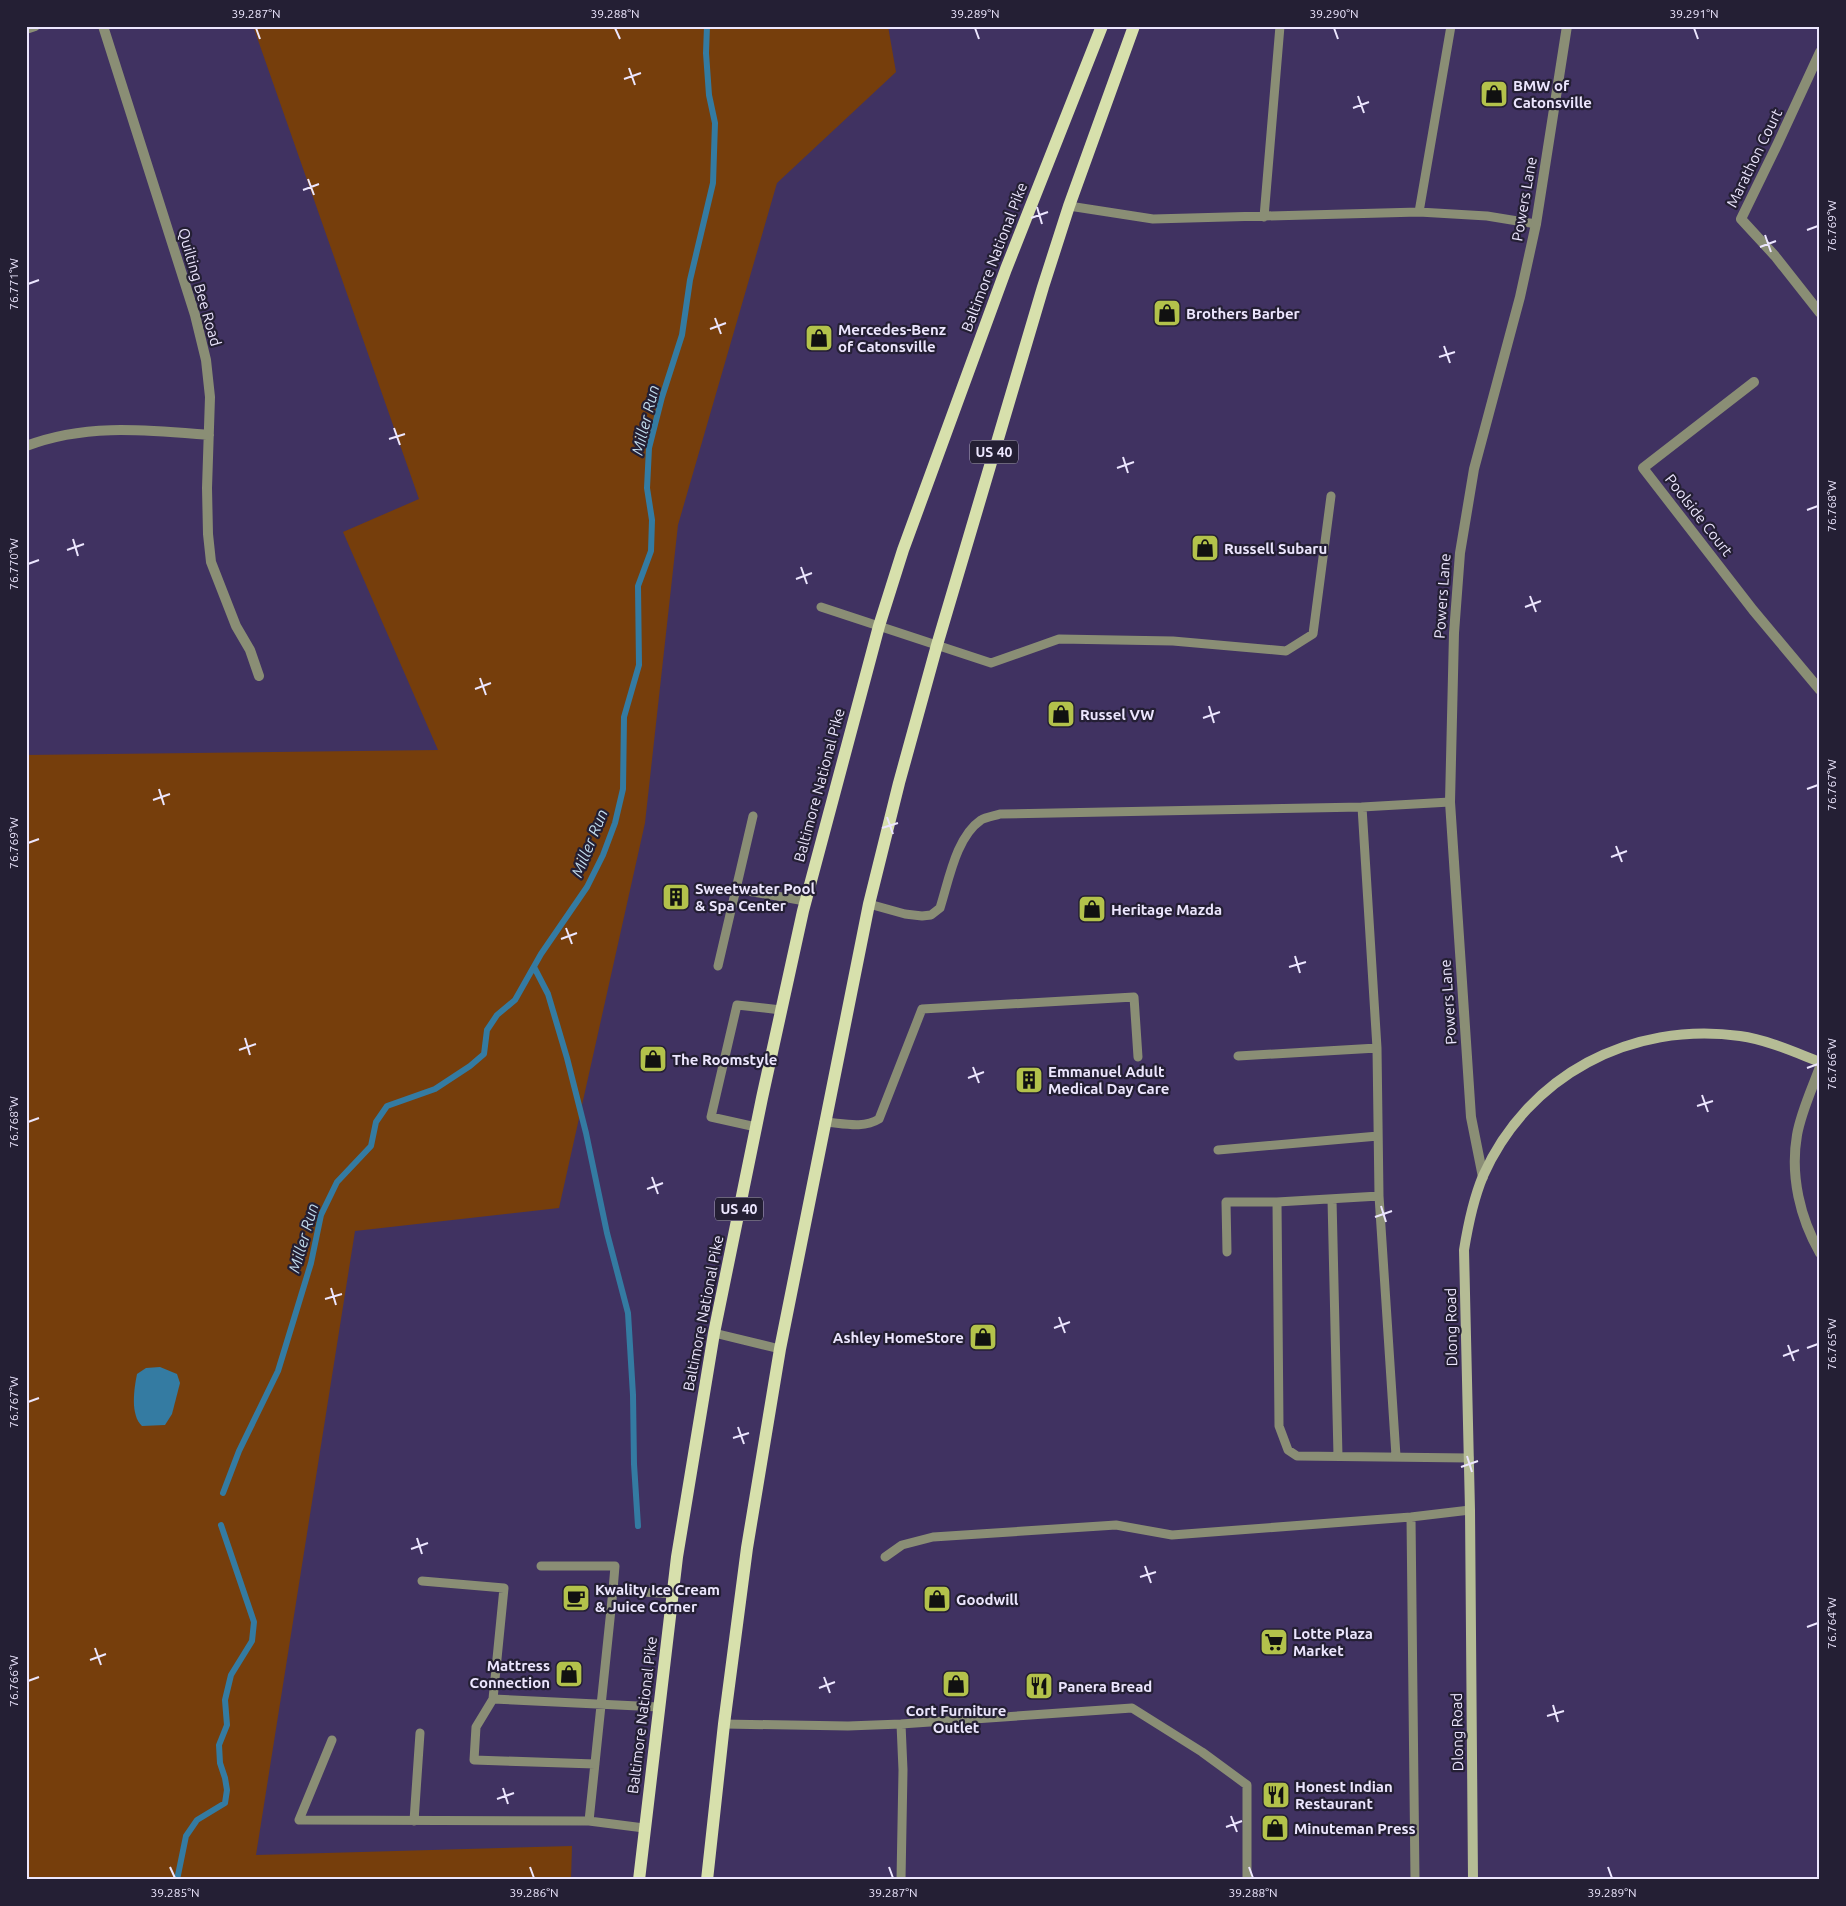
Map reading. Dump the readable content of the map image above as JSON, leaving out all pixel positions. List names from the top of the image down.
{
  "streets": {
    "main road": ["Baltimore National Pike", "US 40"],
    "street": [
      "Marathon Court",
      "Powers Lane",
      "Quilting Bee Road",
      "Poolside Court",
      "Dlong Road"
    ]
  },
  "crossings": [
    ["Powers Lane", "Dlong Road"]
  ],
  "water": ["Miller Run"],
  "places": {
    "shop": [
      "BMW of Catonsville",
      "Brothers Barber",
      "Mercedes-Benz of Catonsville",
      "Russell Subaru",
      "Russel VW",
      "Heritage Mazda",
      "The Roomstyle",
      "Ashley HomeStore",
      "Goodwill",
      "Mattress Connection",
      "Cort Furniture Outlet",
      "Minuteman Press"
    ],
    "building": ["Sweetwater Pool & Spa Center", "Emmanuel Adult Medical Day Care"],
    "cafe": ["Kwality Ice Cream & Juice Corner"],
    "supermarket": ["Lotte Plaza Market"],
    "restaurant": ["Panera Bread", "Honest Indian Restaurant"]
  },
  "coordinates": [
    "39.287°N",
    "39.288°N",
    "39.289°N",
    "39.290°N",
    "39.291°N",
    "76.769°W",
    "76.771°W",
    "76.768°W",
    "76.770°W",
    "76.767°W",
    "76.766°W",
    "76.765°W",
    "76.764°W",
    "39.285°N",
    "39.286°N"
  ]
}
